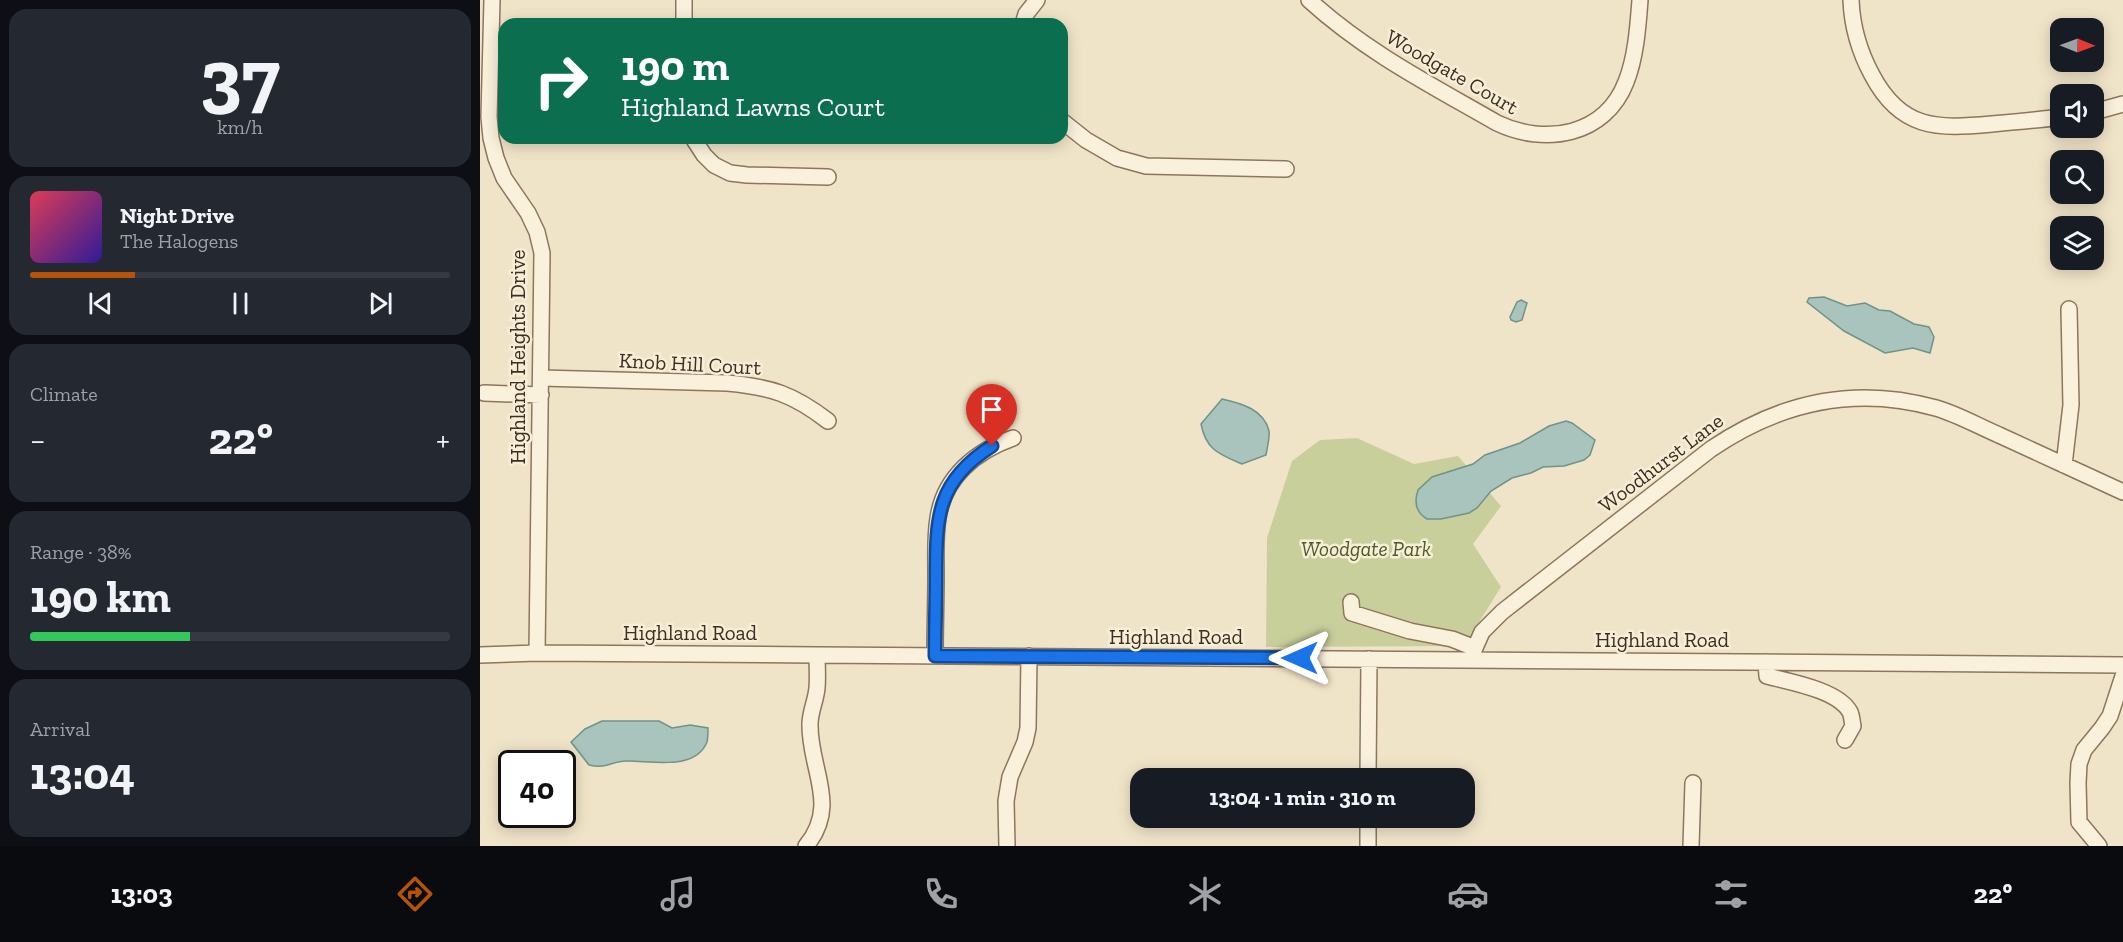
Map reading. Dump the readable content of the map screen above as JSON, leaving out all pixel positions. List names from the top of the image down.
{
  "streets": {
    "street": [
      "Woodgate Court",
      "Highland Heights Drive",
      "Knob Hill Court",
      "Woodhurst Lane",
      "Highland Road"
    ]
  },
  "crossings": [
    ["Highland Heights Drive", "Knob Hill Court"],
    ["Highland Heights Drive", "Highland Road"],
    ["Woodhurst Lane", "Highland Road"]
  ],
  "parks": ["Woodgate Park"],
  "north": "right",
  "page": {
    "tile": [
      ["37", "km/h"],
      "Climate",
      ["Range · 38%", "190 km"],
      ["Arrival", "13:04"]
    ],
    "turn": ["190 m", "Highland Lawns Court"],
    "song": ["Night Drive", "The Halogens"],
    "heat": ["−", "22°", "+"],
    "limit": "40",
    "trip": "13:04 · 1 min · 310 m",
    "tabs": ["13:03", "22°"]
  }
}
